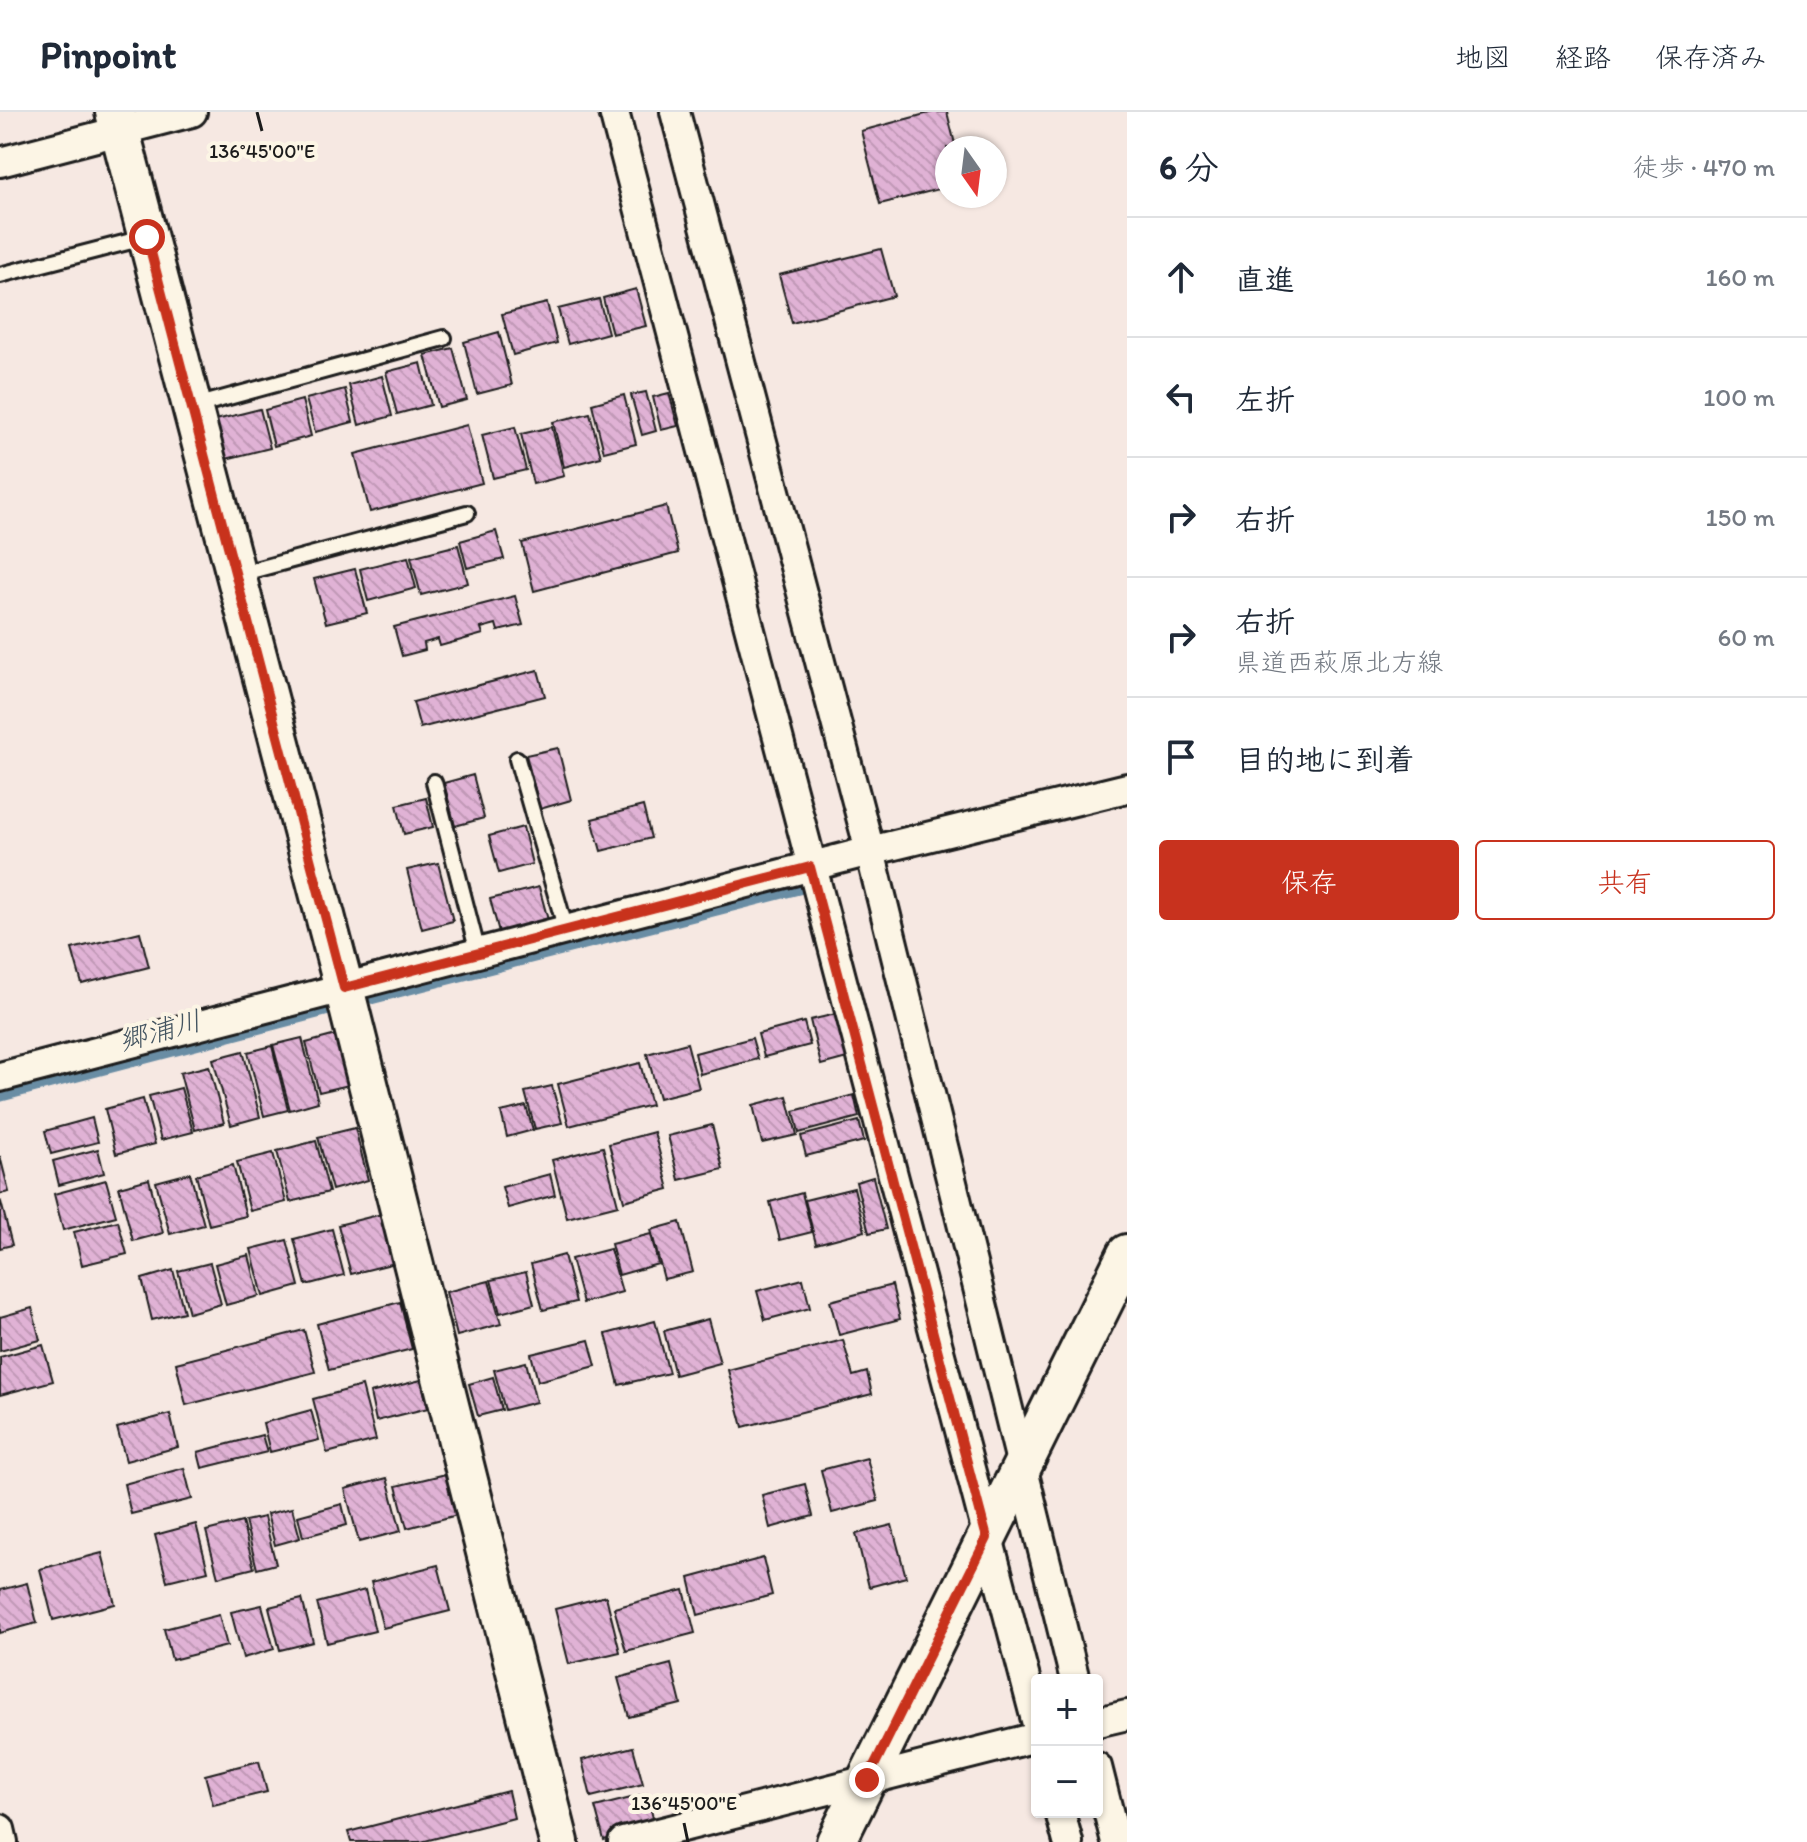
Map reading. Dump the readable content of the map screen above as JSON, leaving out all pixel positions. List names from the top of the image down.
{
  "water": ["郷浦川"],
  "north": "bottom",
  "page": {
    "header": "Pinpoint",
    "nav": ["地図", "経路", "保存済み"],
    "heading": ["6 分", "徒歩 · 470 m"],
    "list": [
      ["直進", "160 m"],
      ["左折", "100 m"],
      ["右折", "150 m"],
      ["右折", "県道西萩原北方線", "60 m"],
      "目的地に到着"
    ],
    "buttons": ["保存", "共有"],
    "map_buttons": ["+", "−"]
  },
  "coordinates": ["136°45'00\"E"]
}
